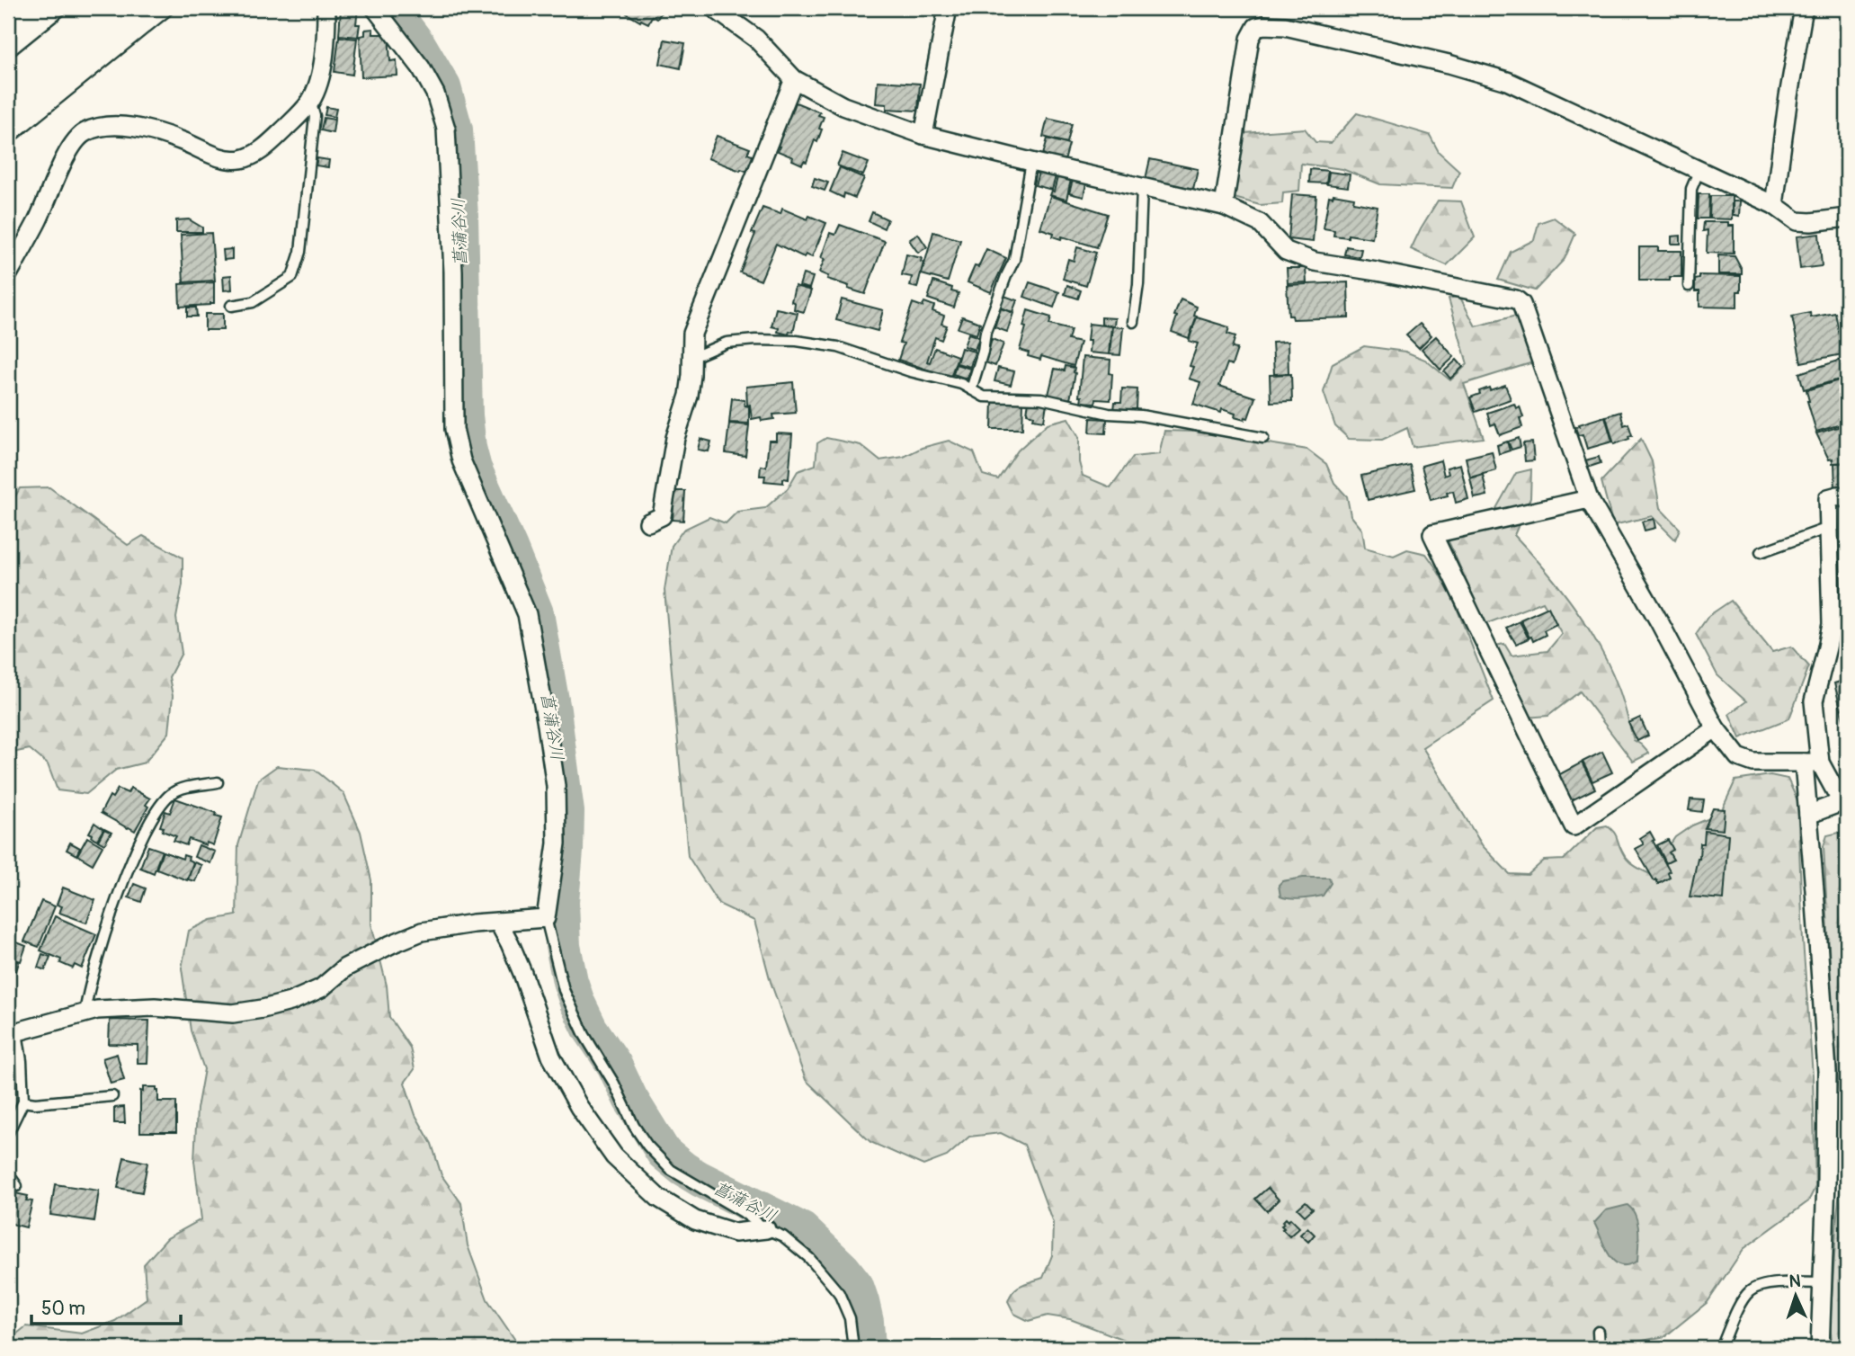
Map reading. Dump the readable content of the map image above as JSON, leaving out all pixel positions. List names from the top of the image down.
{
  "water": ["菖蒲谷川"],
  "scale_bar": "50 m",
  "north": "top"
}
